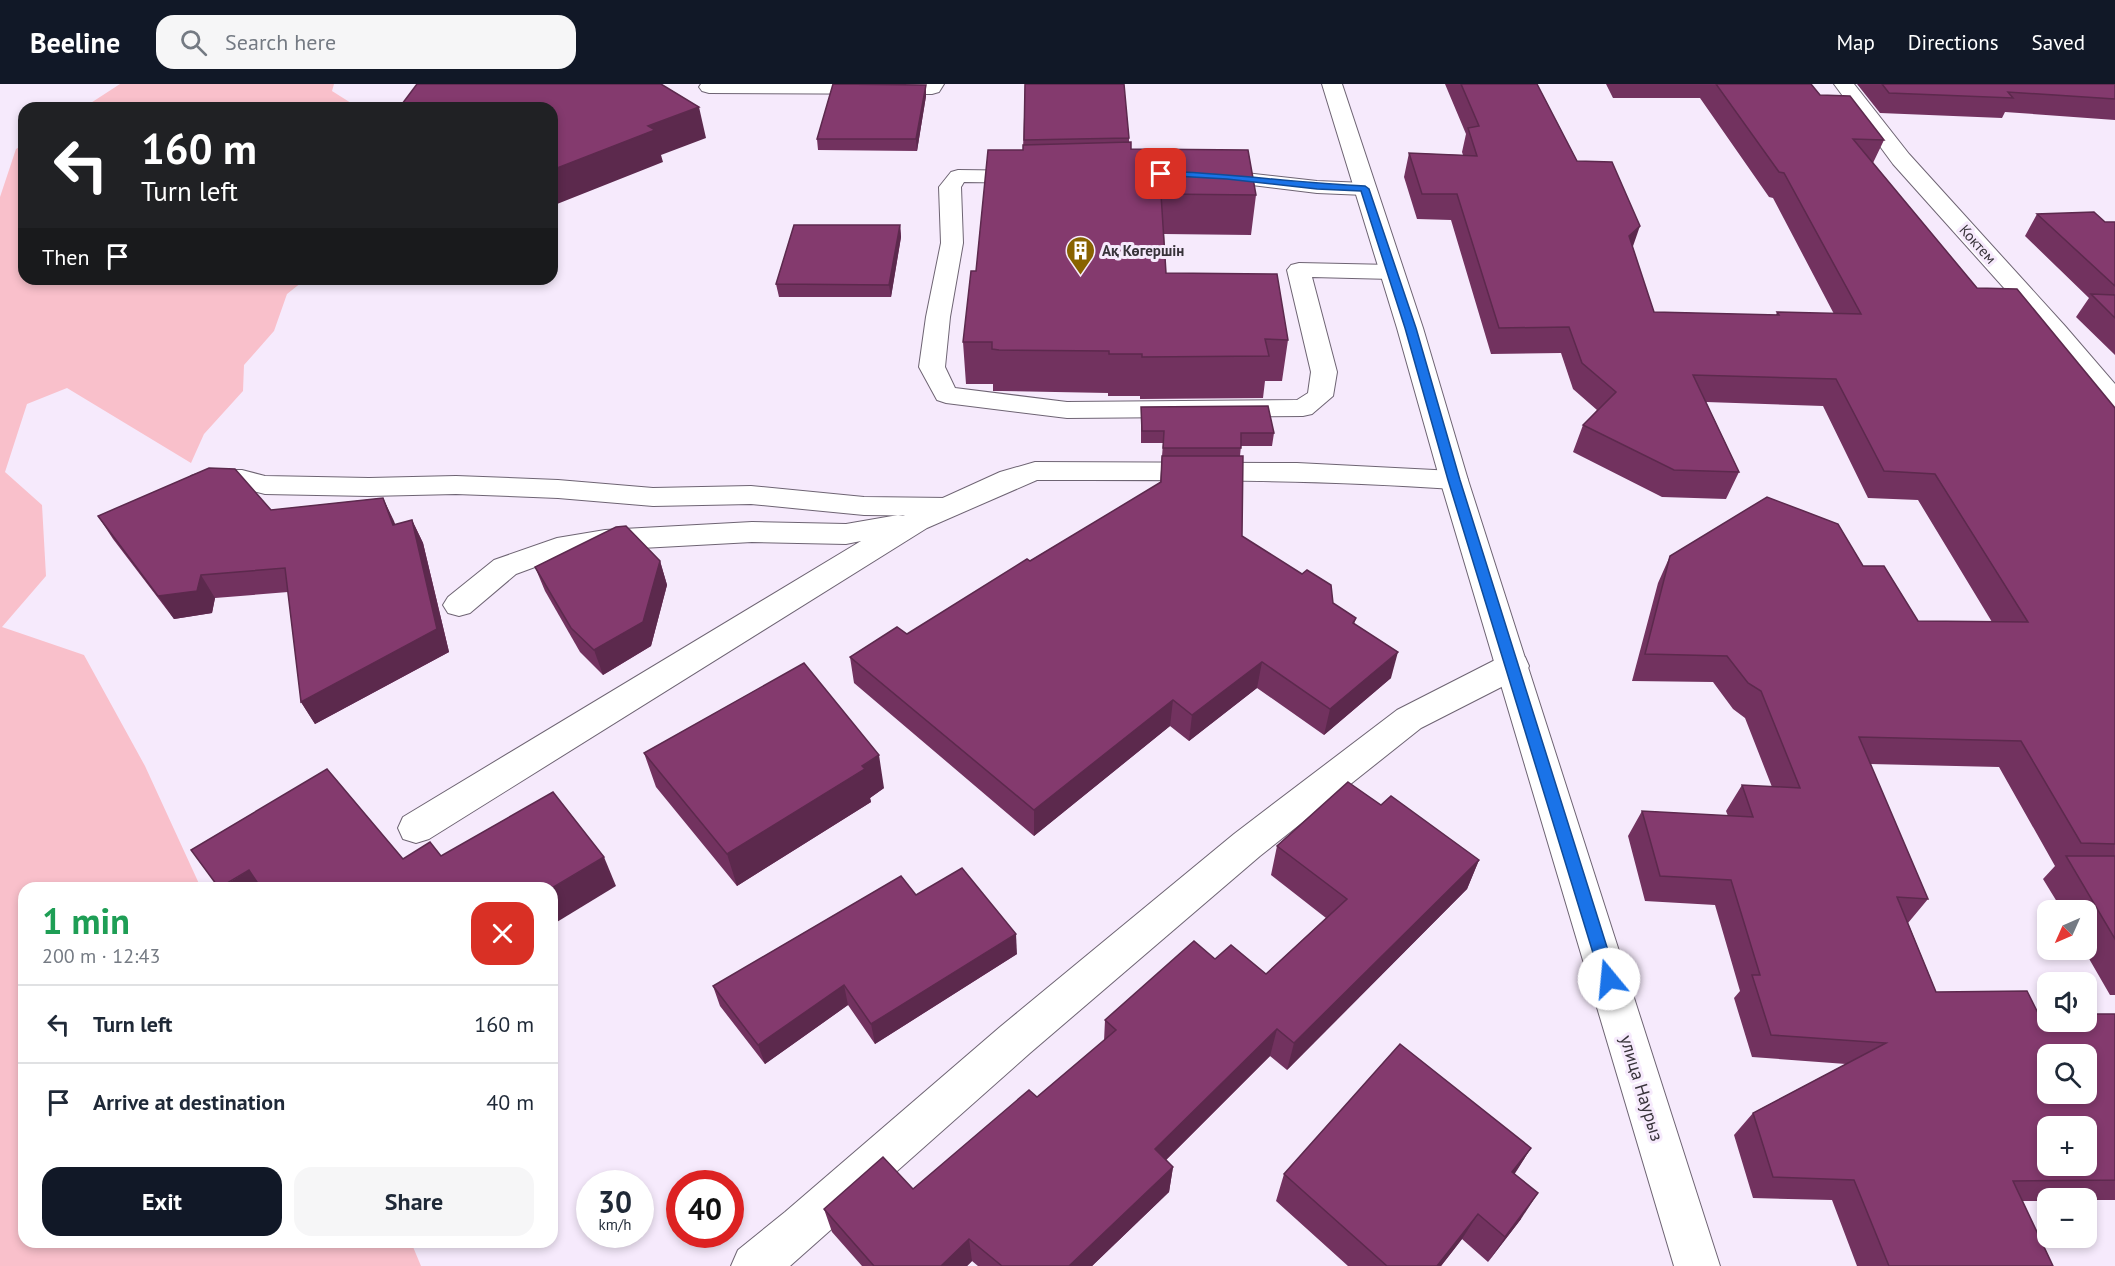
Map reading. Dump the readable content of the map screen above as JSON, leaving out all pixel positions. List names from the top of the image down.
{
  "streets": {
    "street": ["Коктем", "улица Наурыз"]
  },
  "places": {
    "building": ["Ақ Көгершін"]
  },
  "north": "bottom left",
  "page": {
    "header": "Beeline",
    "search": "Search here",
    "nav": ["Map", "Directions", "Saved"],
    "turn": ["160 m", "Turn left"],
    "then": "Then",
    "heading": ["1 min", "200 m · 12:43"],
    "map_buttons": ["+", "−"],
    "list": [
      {
        "name": "Turn left",
        "value": "160 m"
      },
      {
        "name": "Arrive at destination",
        "value": "40 m"
      }
    ],
    "buttons": ["Exit", "Share"],
    "speed": "30 km/h",
    "limit": "40"
  }
}
